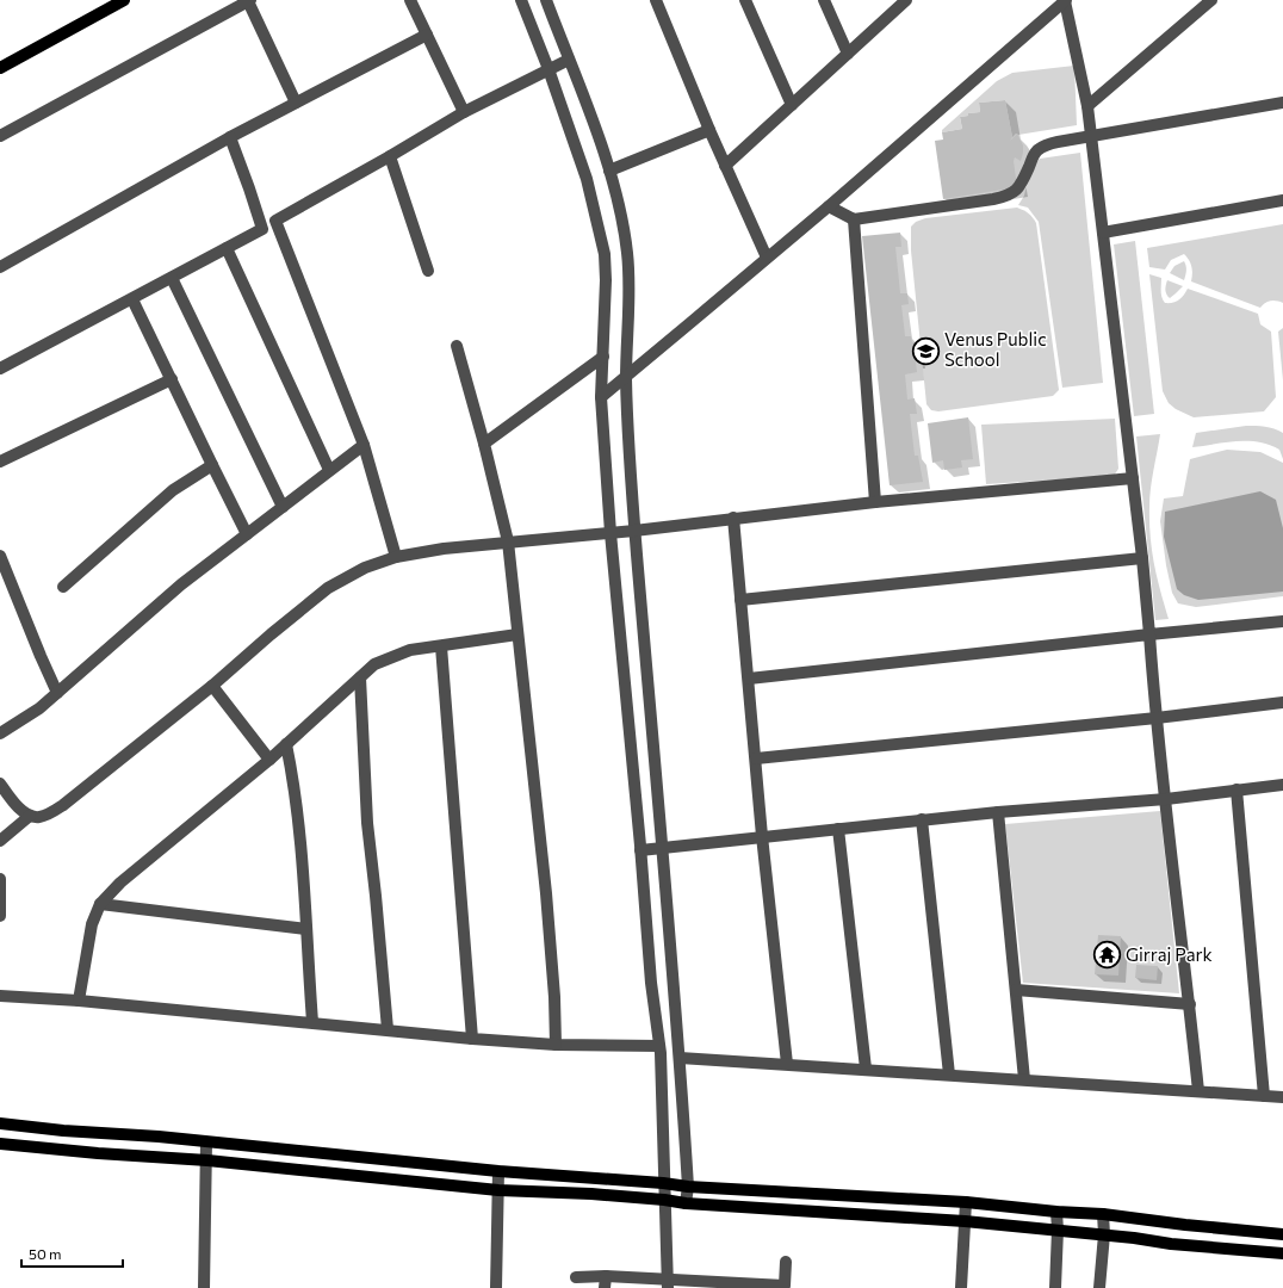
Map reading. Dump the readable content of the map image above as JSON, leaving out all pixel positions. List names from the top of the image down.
{
  "places": {
    "school or university": ["Venus Public School"],
    "temple": ["Girraj Park"]
  },
  "scale_bar": "50 m"
}
